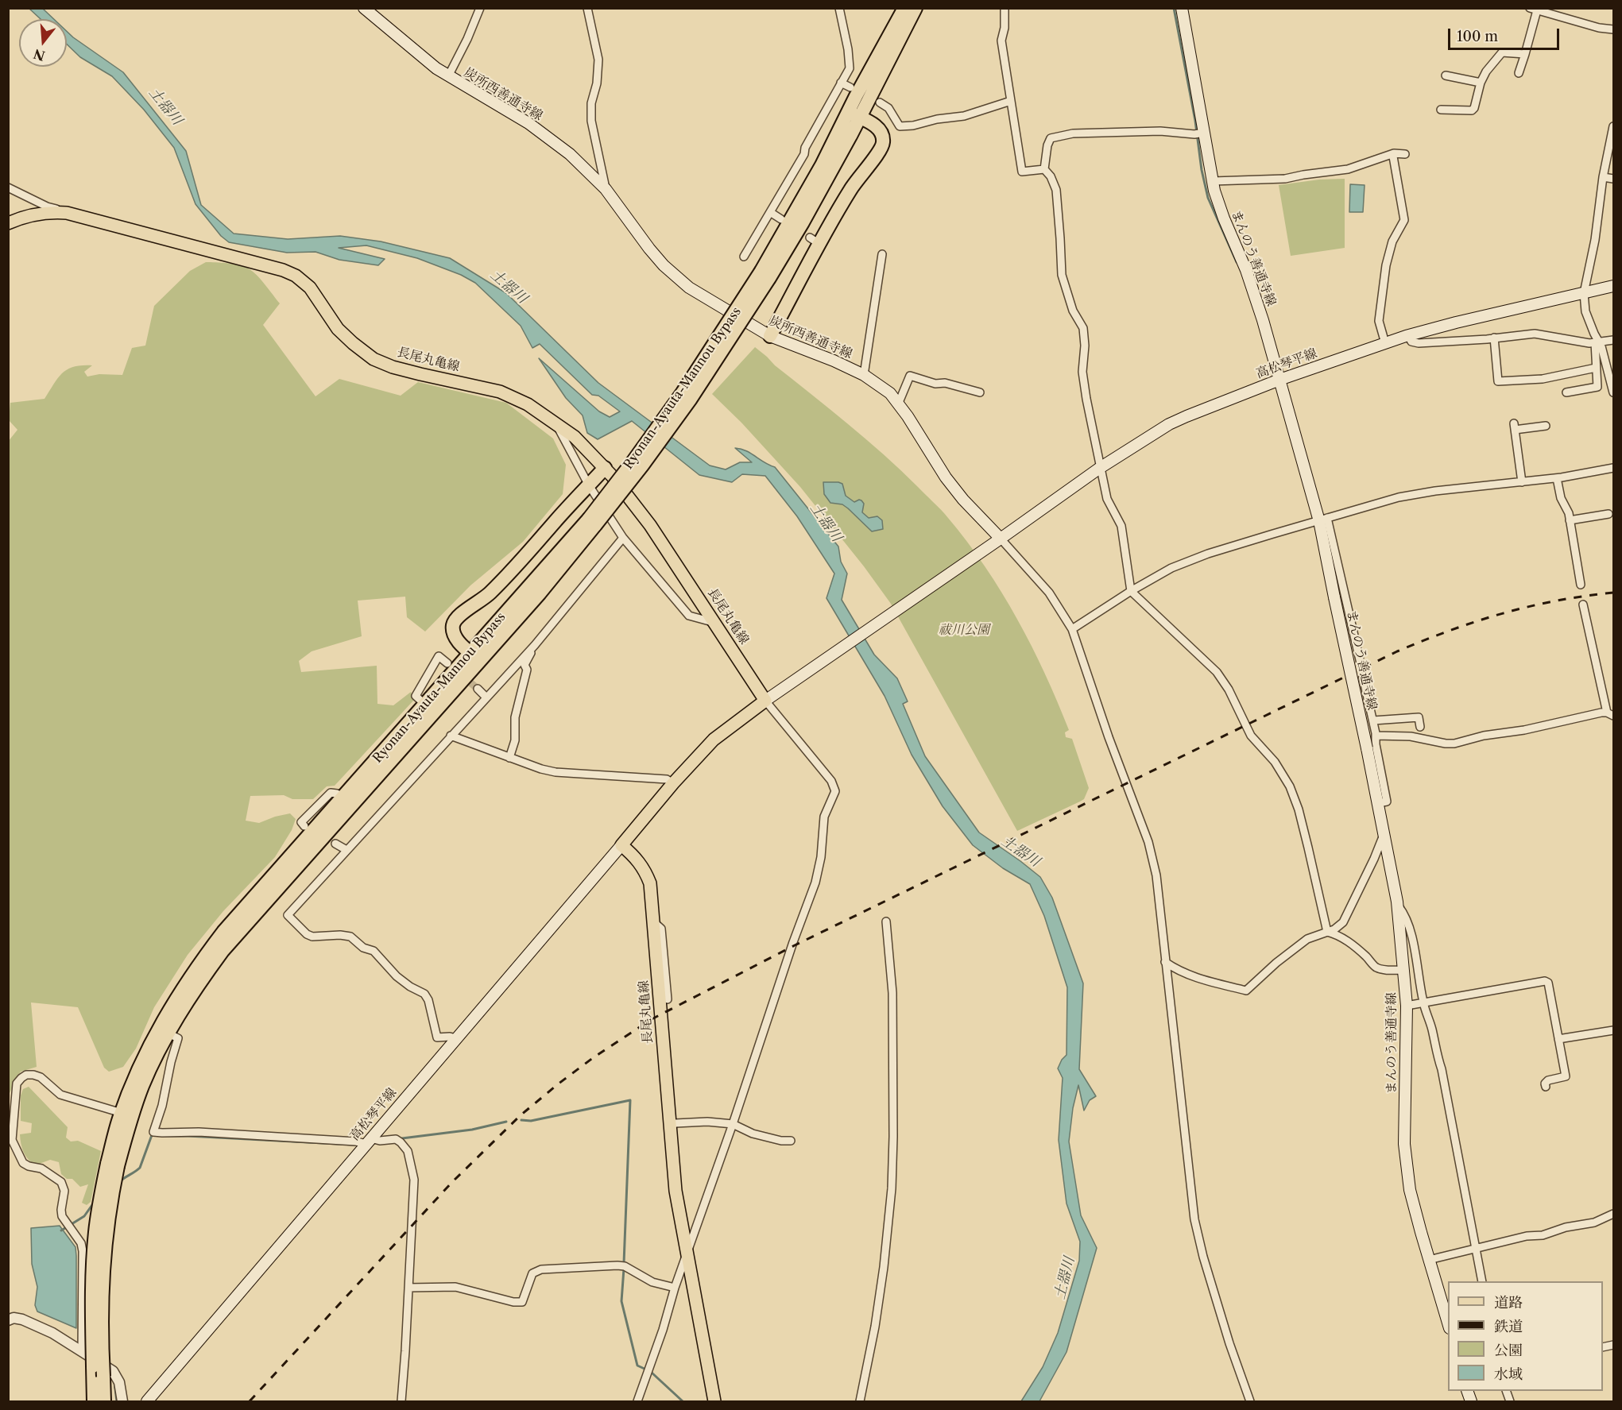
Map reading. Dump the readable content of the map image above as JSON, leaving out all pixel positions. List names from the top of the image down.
{
  "streets": {
    "highway": ["Ryonan-Ayauta-Mannou Bypass"],
    "main road": [
      "炭所西善通寺線",
      "まんのう善通寺線",
      "長尾丸亀線",
      "高松琴平線"
    ]
  },
  "crossings": [
    ["炭所西善通寺線", "高松琴平線"],
    ["まんのう善通寺線", "高松琴平線"],
    ["長尾丸亀線", "高松琴平線"]
  ],
  "water": ["土器川"],
  "parks": ["祓川公園"],
  "legend": [
    "道路",
    "鉄道",
    "公園",
    "水域"
  ],
  "scale_bar": "100 m",
  "north": "bottom"
}
